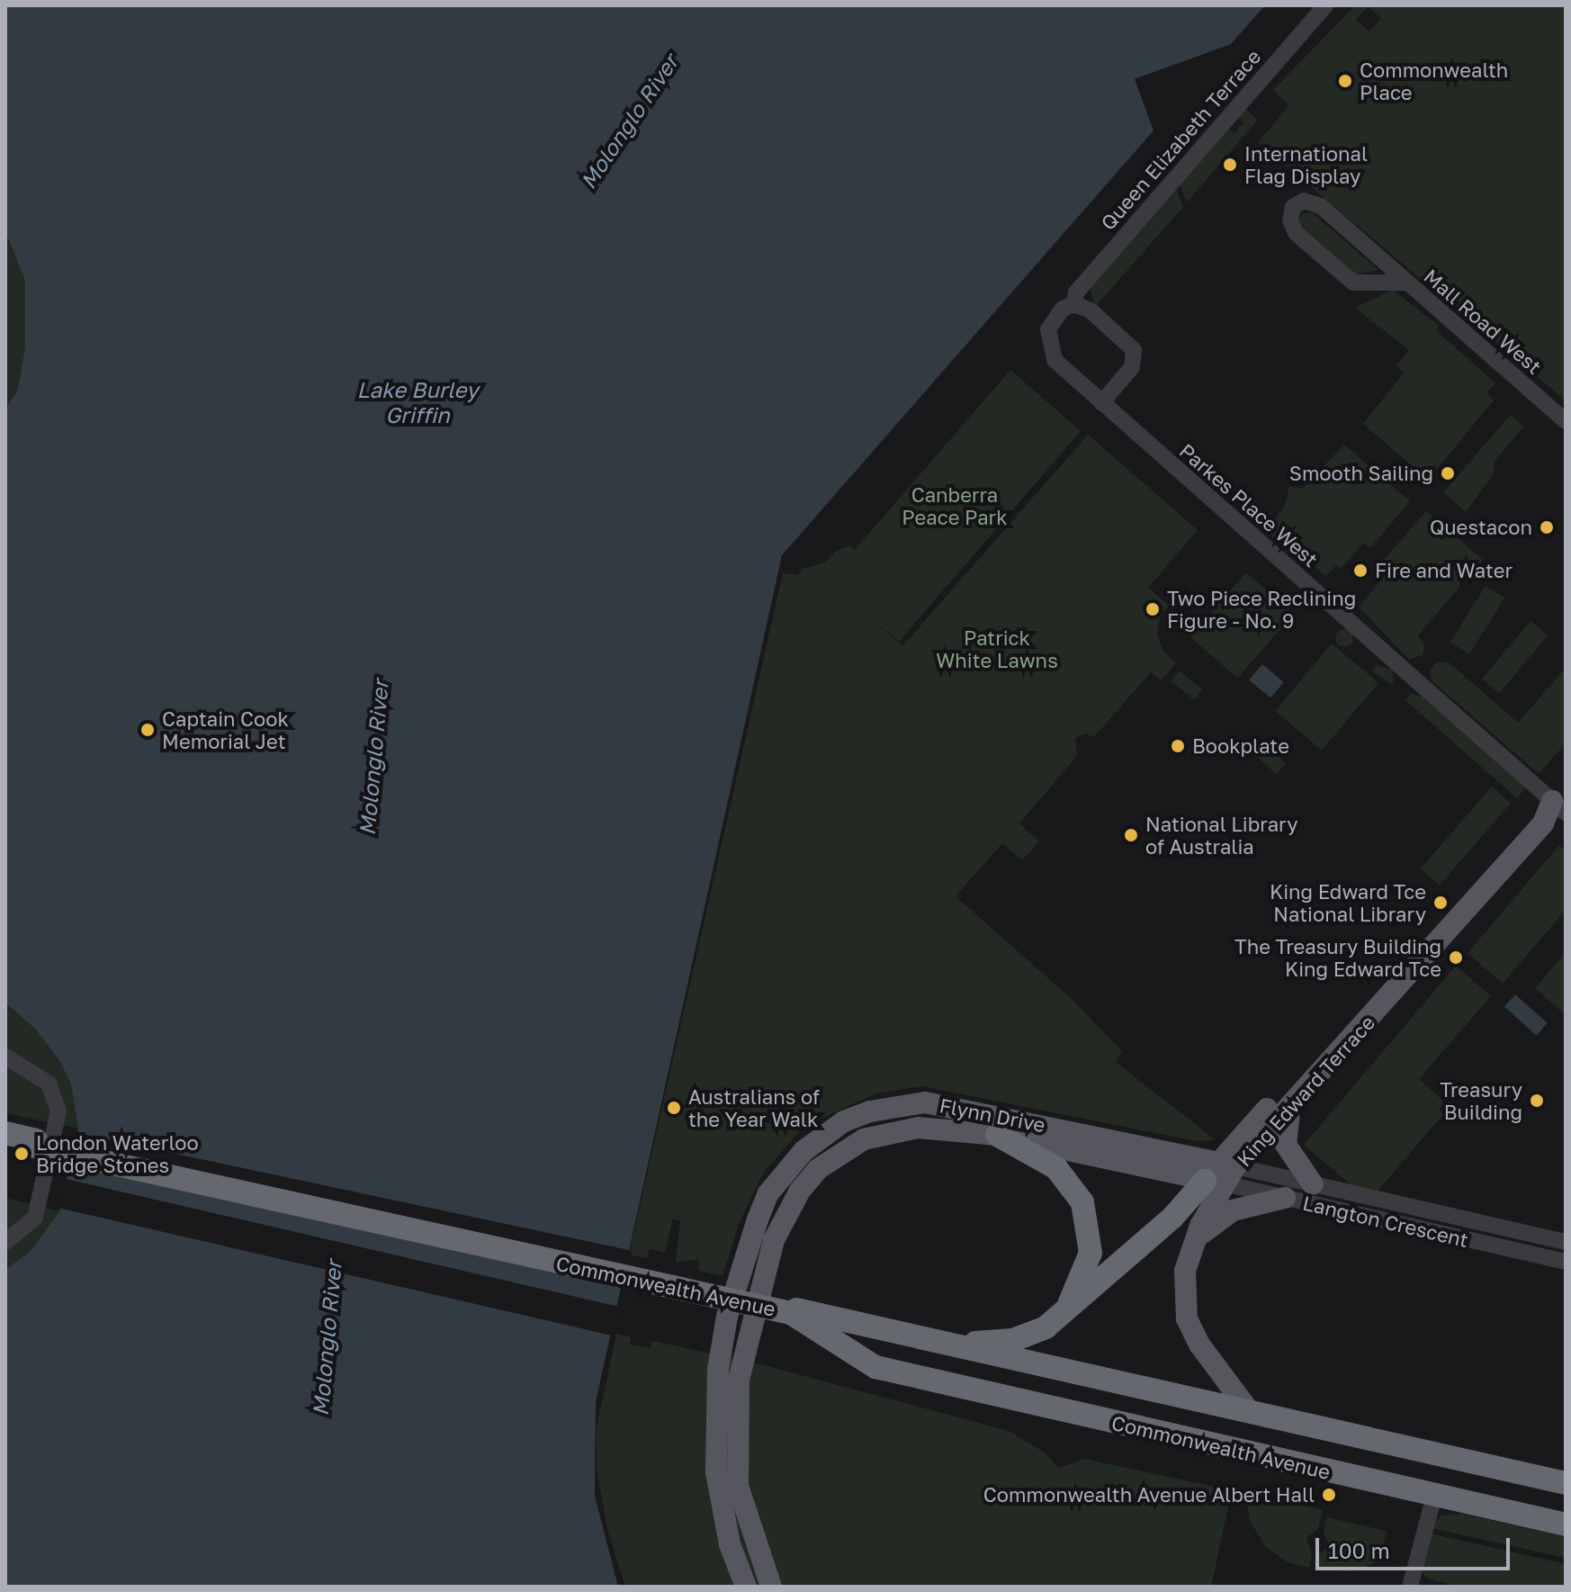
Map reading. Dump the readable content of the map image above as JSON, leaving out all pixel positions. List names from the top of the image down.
{
  "streets": {
    "highway": ["Commonwealth Avenue"],
    "main road": ["King Edward Terrace", "Flynn Drive"],
    "street": [
      "Queen Elizabeth Terrace",
      "Mall Road West",
      "Parkes Place West",
      "Langton Crescent"
    ]
  },
  "crossings": [
    ["Queen Elizabeth Terrace", "Parkes Place West"],
    ["Parkes Place West", "King Edward Terrace"],
    ["King Edward Terrace", "Flynn Drive"],
    ["King Edward Terrace", "Langton Crescent"],
    ["King Edward Terrace", "Commonwealth Avenue"],
    ["Flynn Drive", "Langton Crescent"]
  ],
  "water": ["Molonglo River", "Lake Burley Griffin"],
  "parks": ["Canberra Peace Park", "Patrick White Lawns"],
  "places": [
    "Commonwealth Place",
    "International Flag Display",
    "Smooth Sailing",
    "Questacon",
    "Fire and Water",
    "Two Piece Reclining Figure - No. 9",
    "Captain Cook Memorial Jet",
    "Bookplate",
    "National Library of Australia",
    "King Edward Tce National Library",
    "The Treasury Building King Edward Tce",
    "Treasury Building",
    "Australians of the Year Walk",
    "London Waterloo Bridge Stones",
    "Commonwealth Avenue Albert Hall"
  ],
  "scale_bar": "100 m"
}
